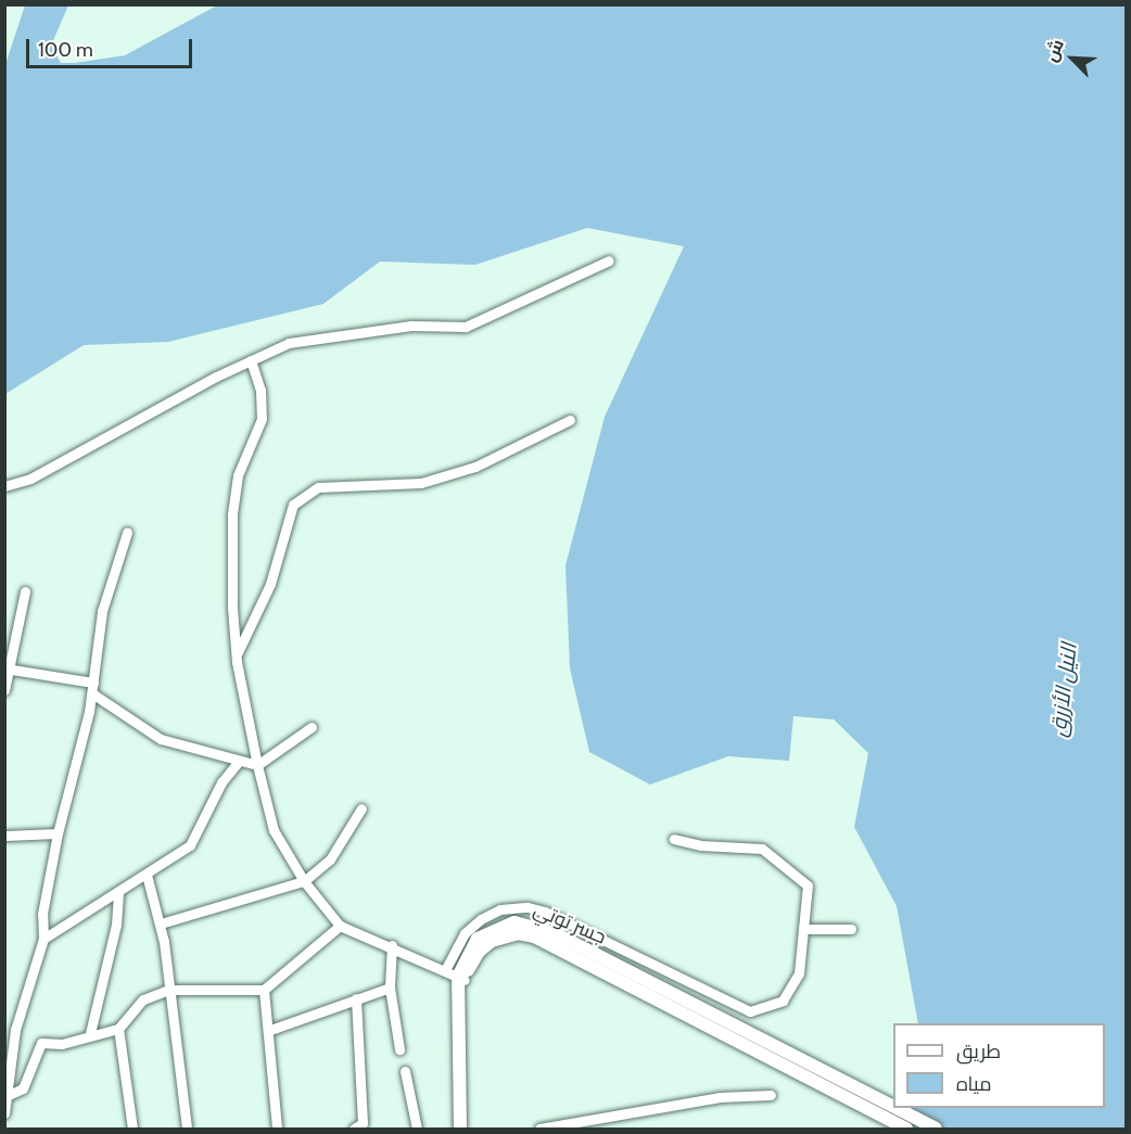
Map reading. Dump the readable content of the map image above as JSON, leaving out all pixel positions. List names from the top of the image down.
{
  "streets": {
    "street": ["جسر توتي"]
  },
  "water": ["النيل الأزرق"],
  "legend": ["طريق", "مياه"],
  "scale_bar": "100 m",
  "north": "top left"
}
